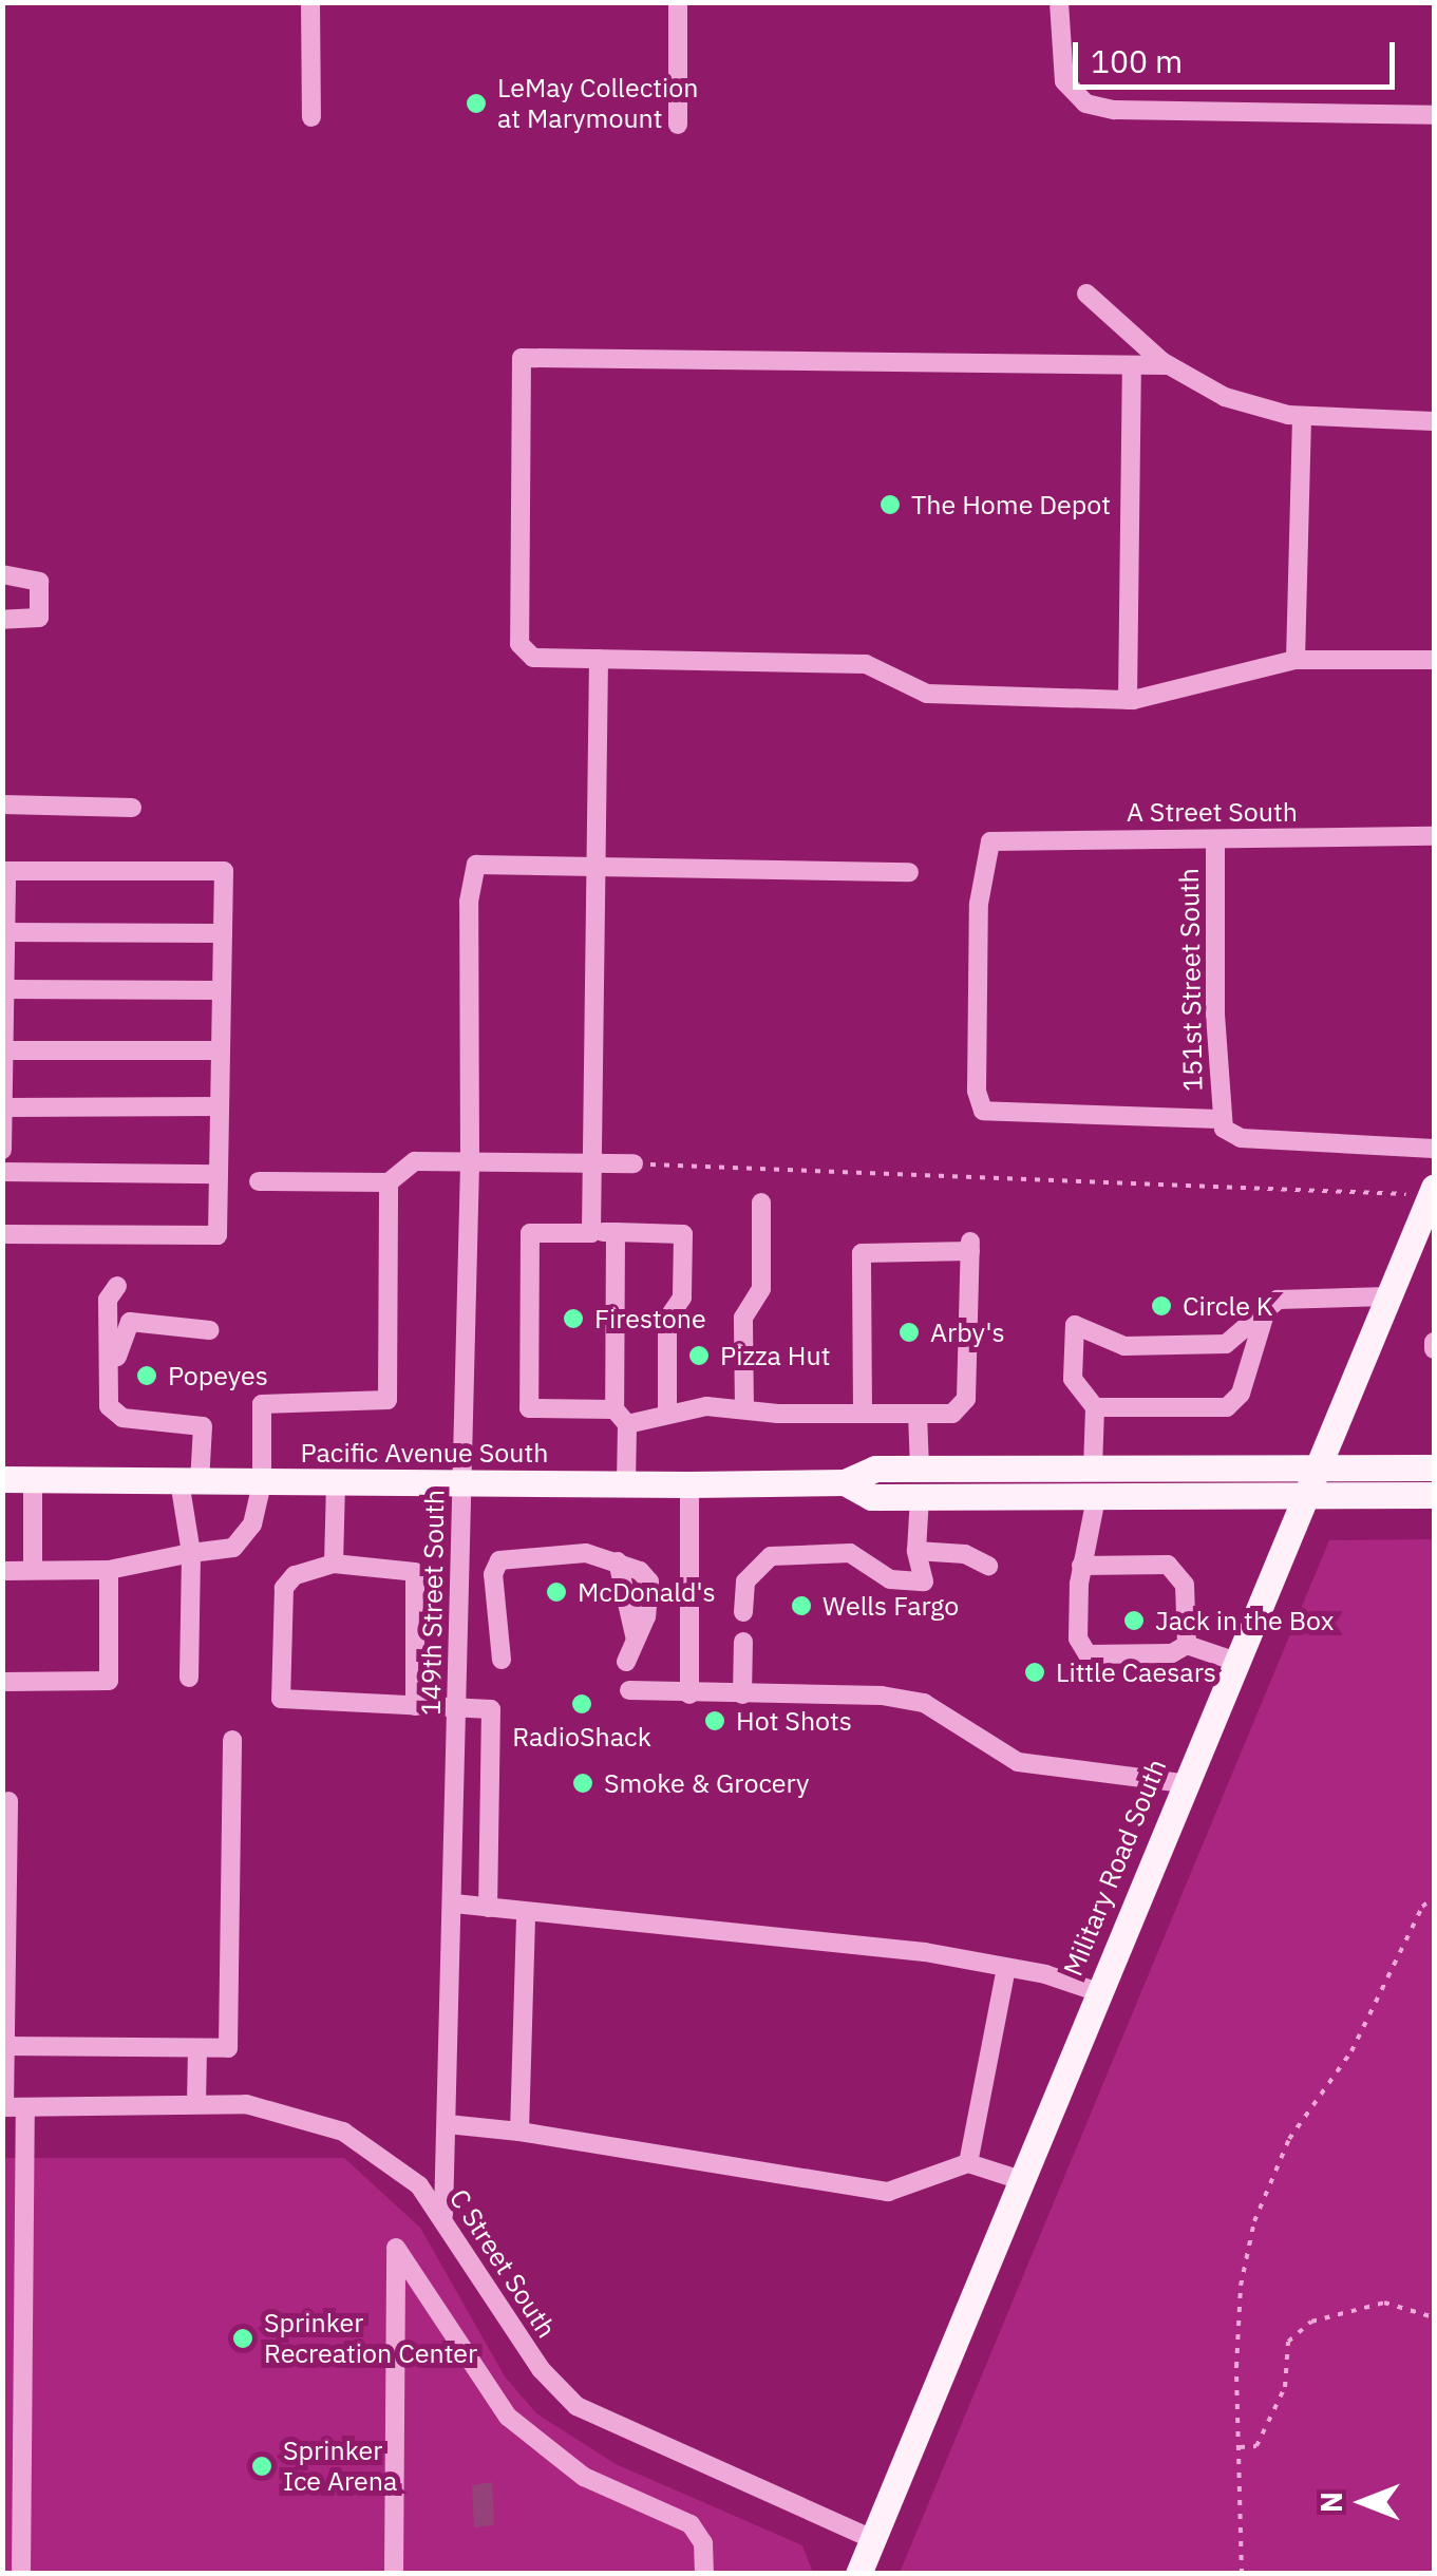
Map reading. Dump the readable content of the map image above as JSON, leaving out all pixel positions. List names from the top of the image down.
{
  "streets": {
    "main road": ["Pacific Avenue South", "Military Road South"],
    "street": [
      "A Street South",
      "151st Street South",
      "149th Street South",
      "C Street South"
    ]
  },
  "crossings": [
    ["A Street South", "151st Street South"],
    ["Pacific Avenue South", "149th Street South"],
    ["Pacific Avenue South", "Military Road South"],
    ["149th Street South", "C Street South"],
    ["Military Road South", "C Street South"]
  ],
  "places": [
    "LeMay Collection at Marymount",
    "The Home Depot",
    "Circle K",
    "Firestone",
    "Arby's",
    "Pizza Hut",
    "Popeyes",
    "McDonald's",
    "Wells Fargo",
    "Jack in the Box",
    "Little Caesars",
    "RadioShack",
    "Hot Shots",
    "Smoke & Grocery",
    "Sprinker Recreation Center",
    "Sprinker Ice Arena"
  ],
  "scale_bar": "100 m",
  "north": "left"
}
